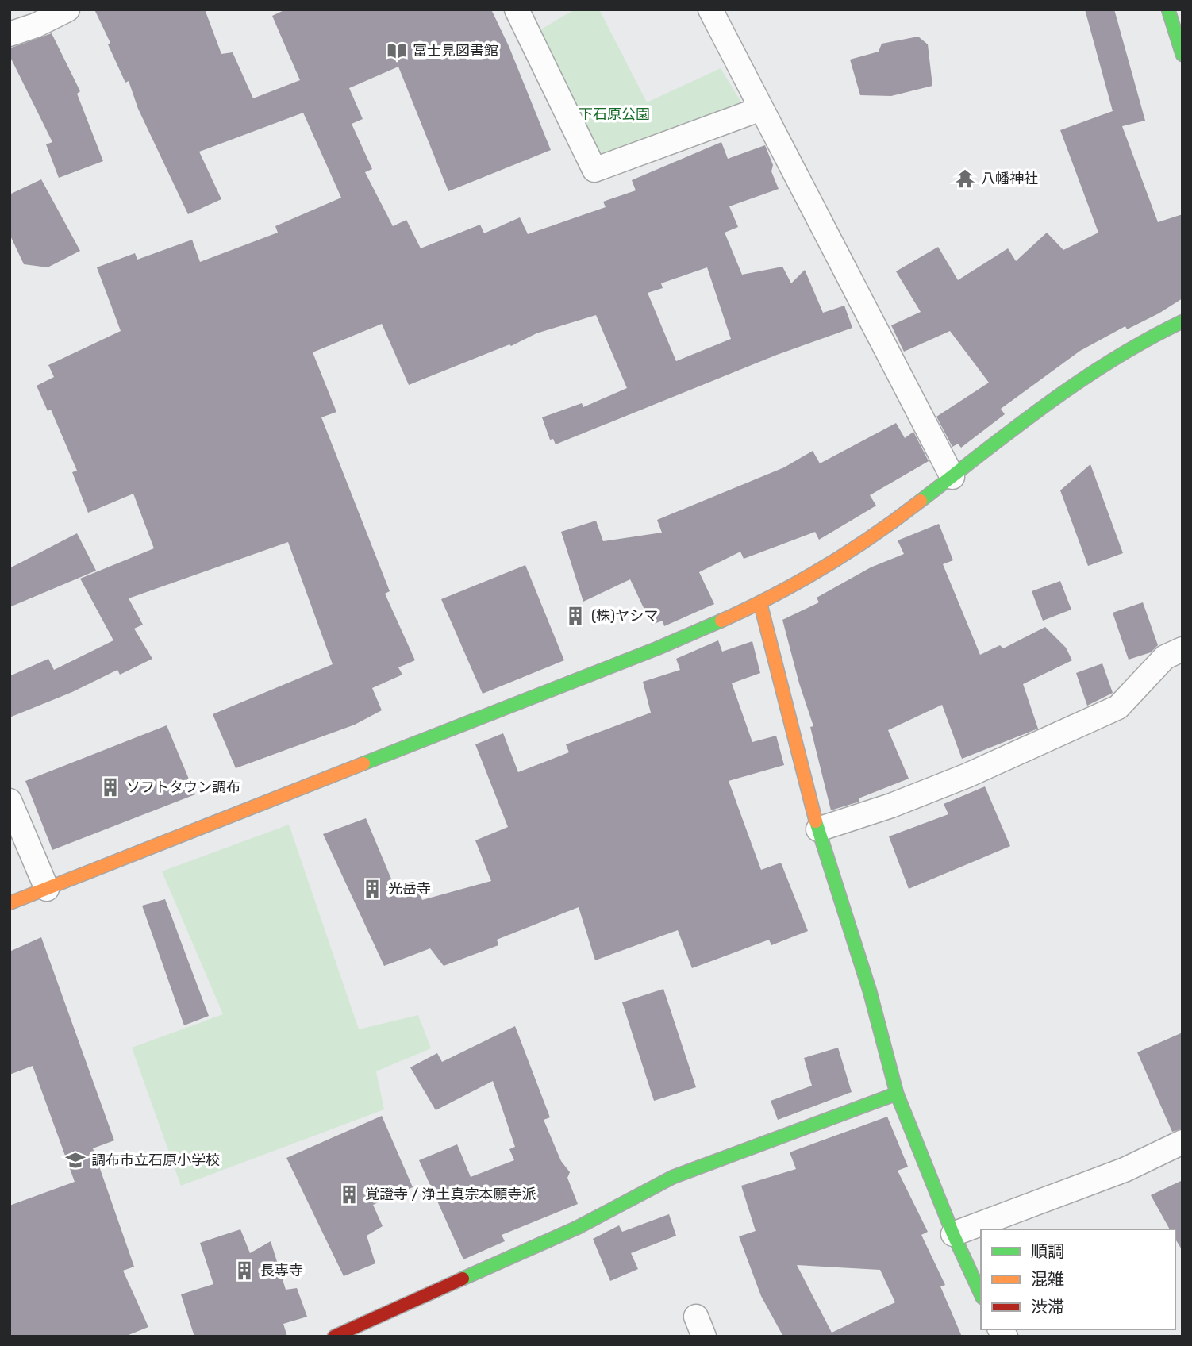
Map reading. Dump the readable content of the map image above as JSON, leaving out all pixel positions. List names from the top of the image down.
{
  "parks": ["下石原公園"],
  "places": {
    "library": ["富士見図書館"],
    "temple": ["八幡神社"],
    "building": [
      "(株)ヤシマ",
      "ソフトタウン調布",
      "光岳寺",
      "覚證寺 / 浄土真宗本願寺派",
      "長専寺"
    ],
    "school or university": ["調布市立石原小学校"]
  },
  "legend": ["順調", "混雑", "渋滞"]
}
